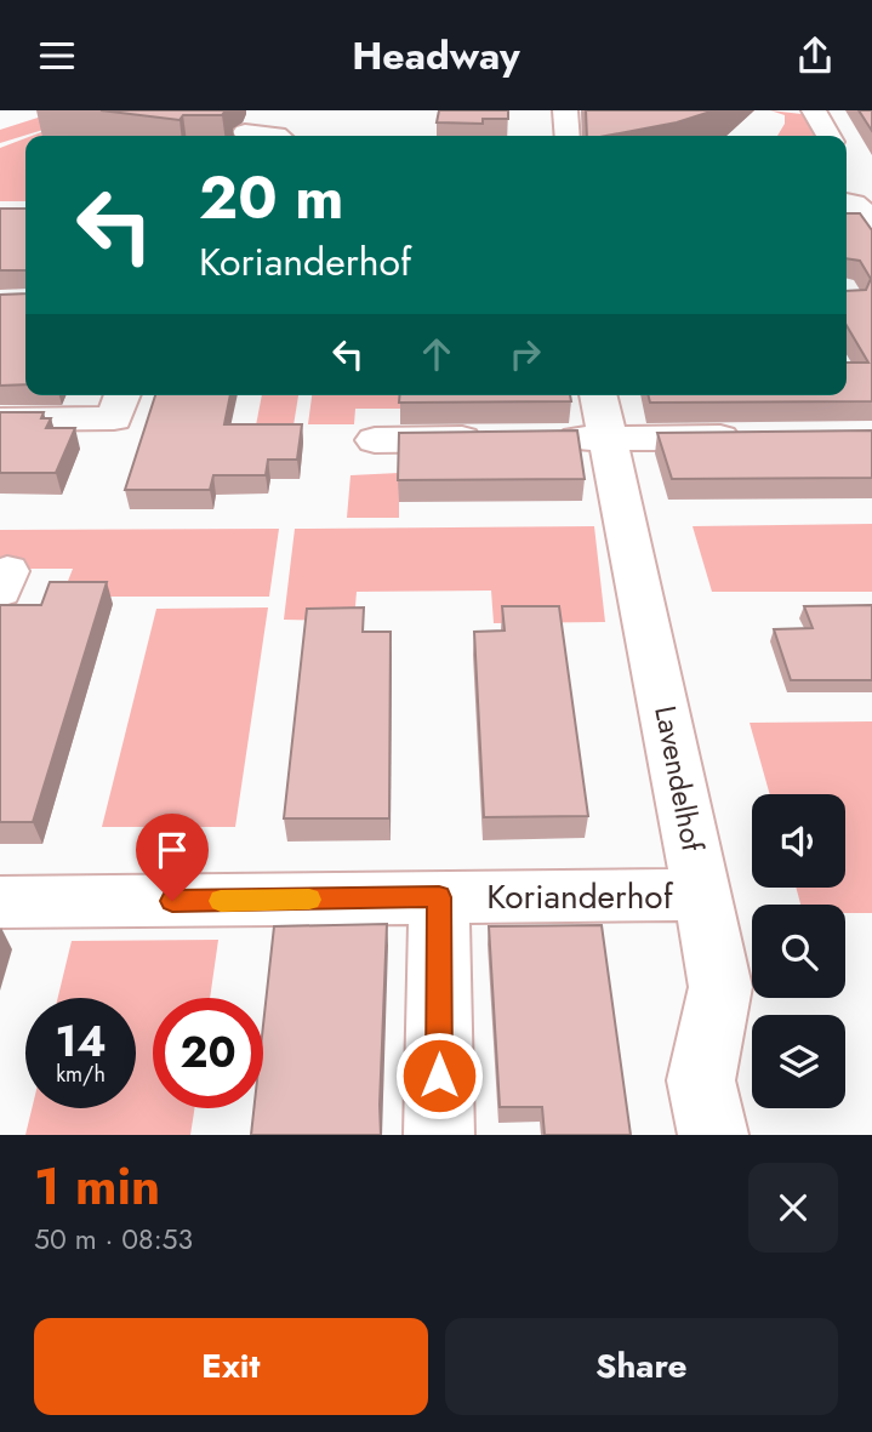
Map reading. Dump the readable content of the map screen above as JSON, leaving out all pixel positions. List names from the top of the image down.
{
  "streets": {
    "street": ["Lavendelhof", "Korianderhof"]
  },
  "crossings": [
    ["Lavendelhof", "Korianderhof"]
  ],
  "page": {
    "header": "Headway",
    "turn": ["20 m", "Korianderhof"],
    "speed": "14 km/h",
    "limit": "20",
    "heading": ["1 min", "50 m · 08:53"],
    "buttons": ["Exit", "Share"]
  }
}
